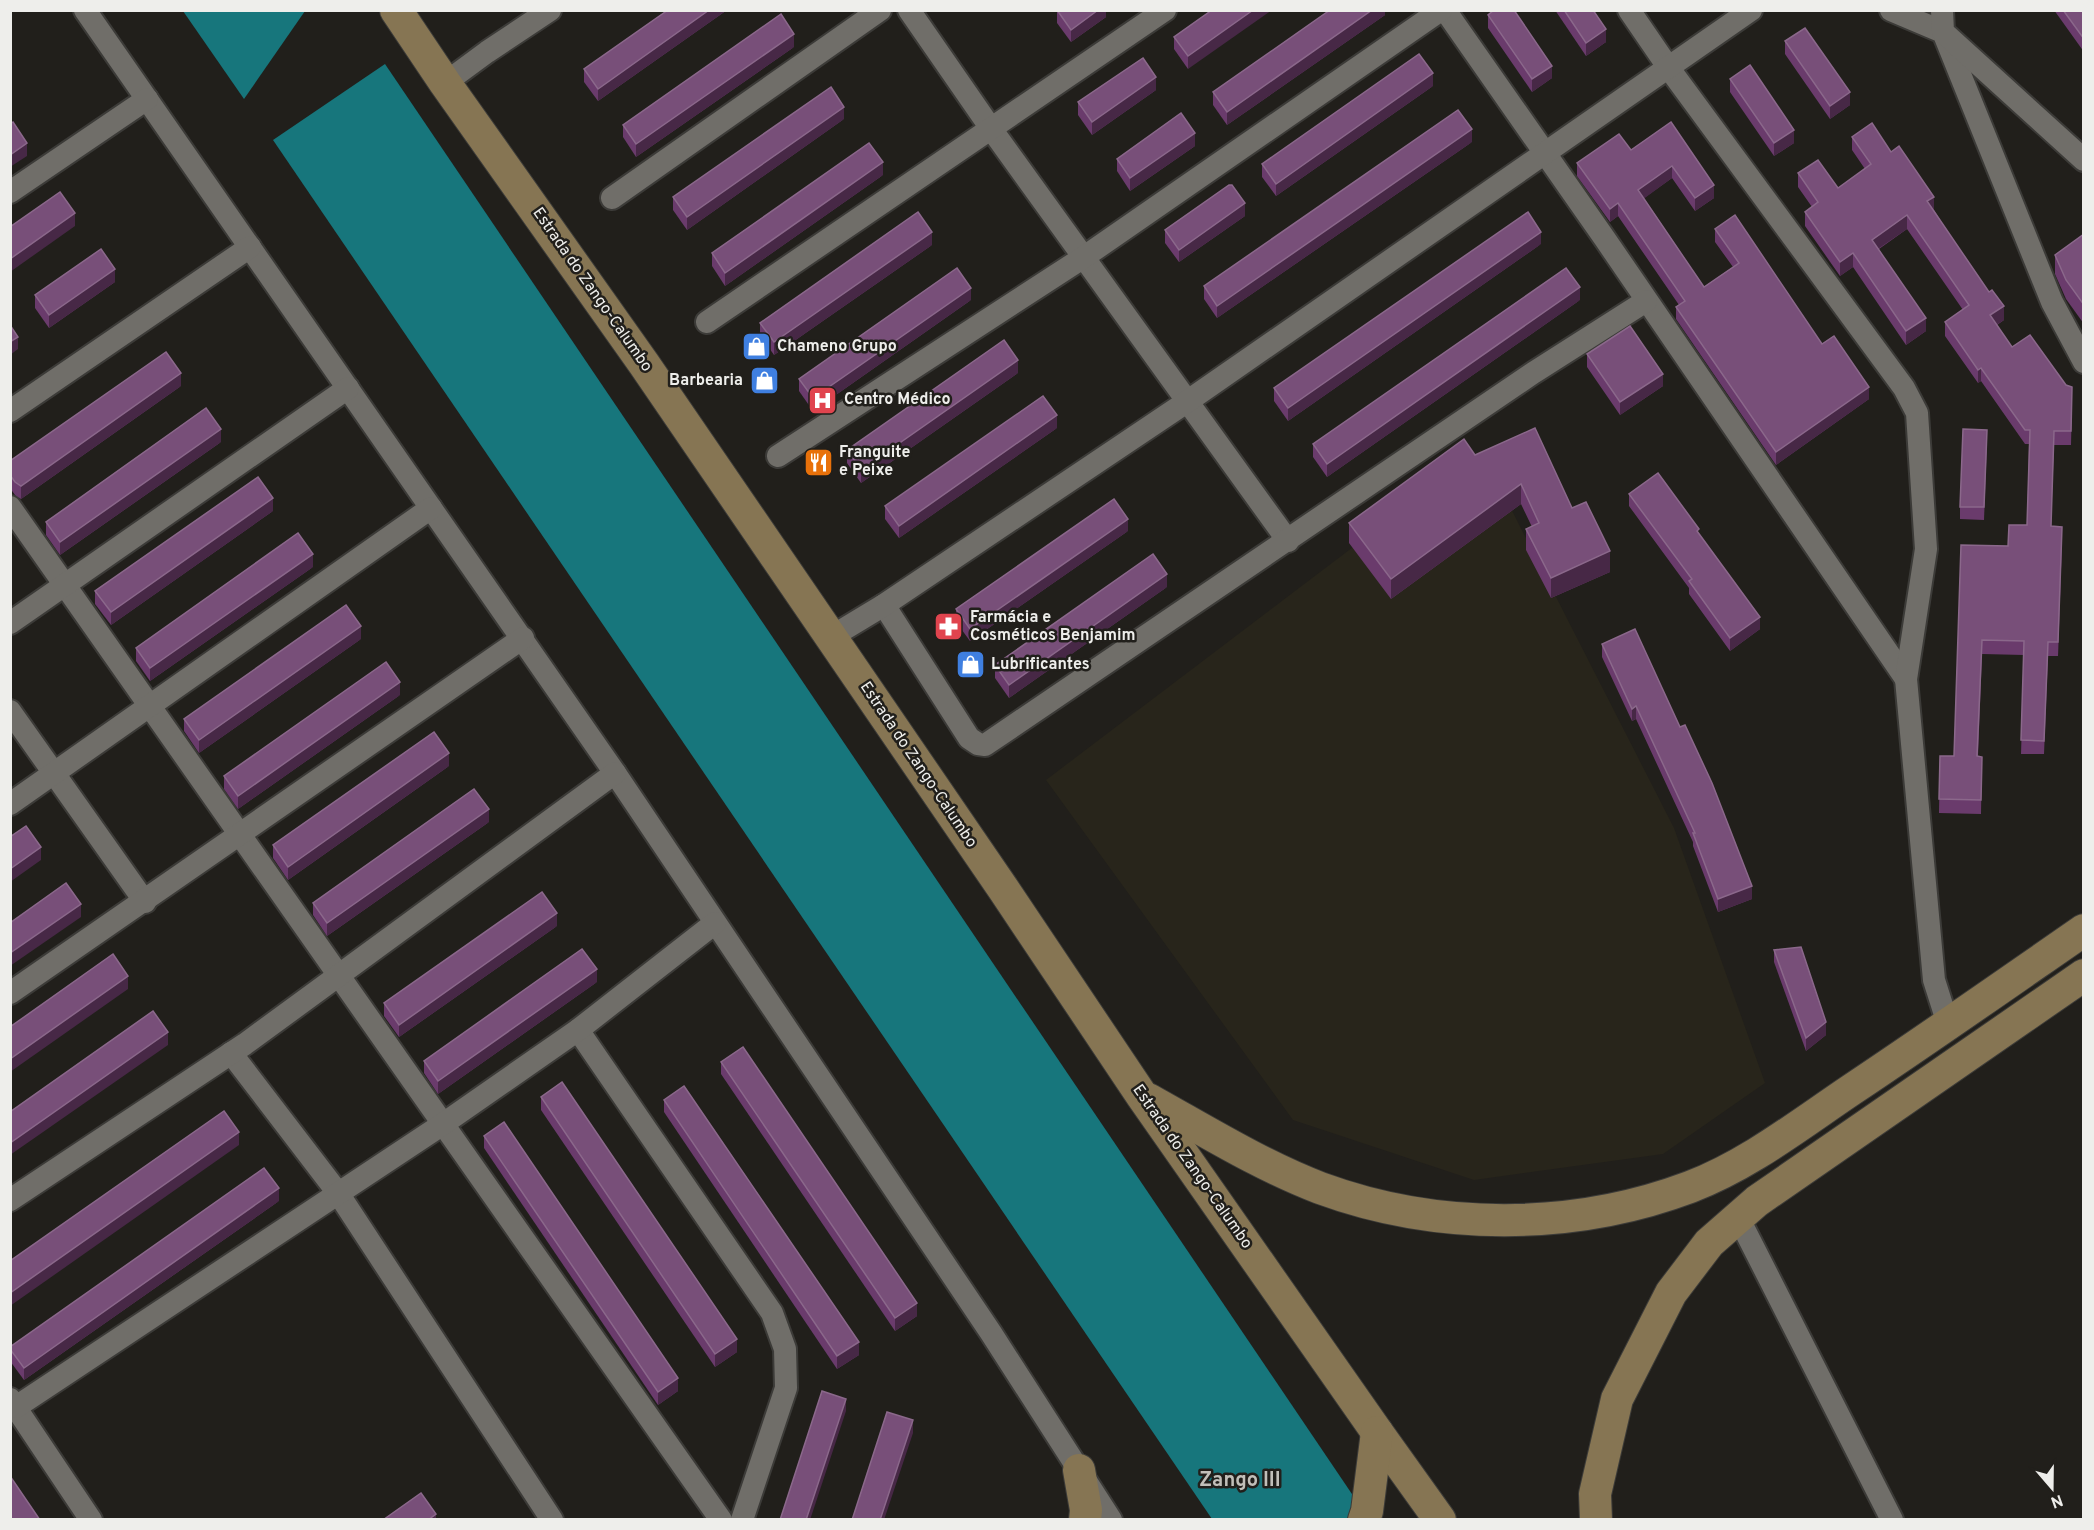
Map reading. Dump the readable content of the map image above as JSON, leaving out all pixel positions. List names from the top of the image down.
{
  "streets": {
    "main road": ["Estrada do Zango-Calumbo"]
  },
  "districts": ["Zango III"],
  "places": {
    "shop": ["Chameno Grupo", "Barbearia", "Lubrificantes"],
    "hospital": ["Centro Médico"],
    "restaurant": ["Franguite e Peixe"],
    "pharmacy": ["Farmácia e Cosméticos Benjamim"]
  },
  "north": "bottom"
}
